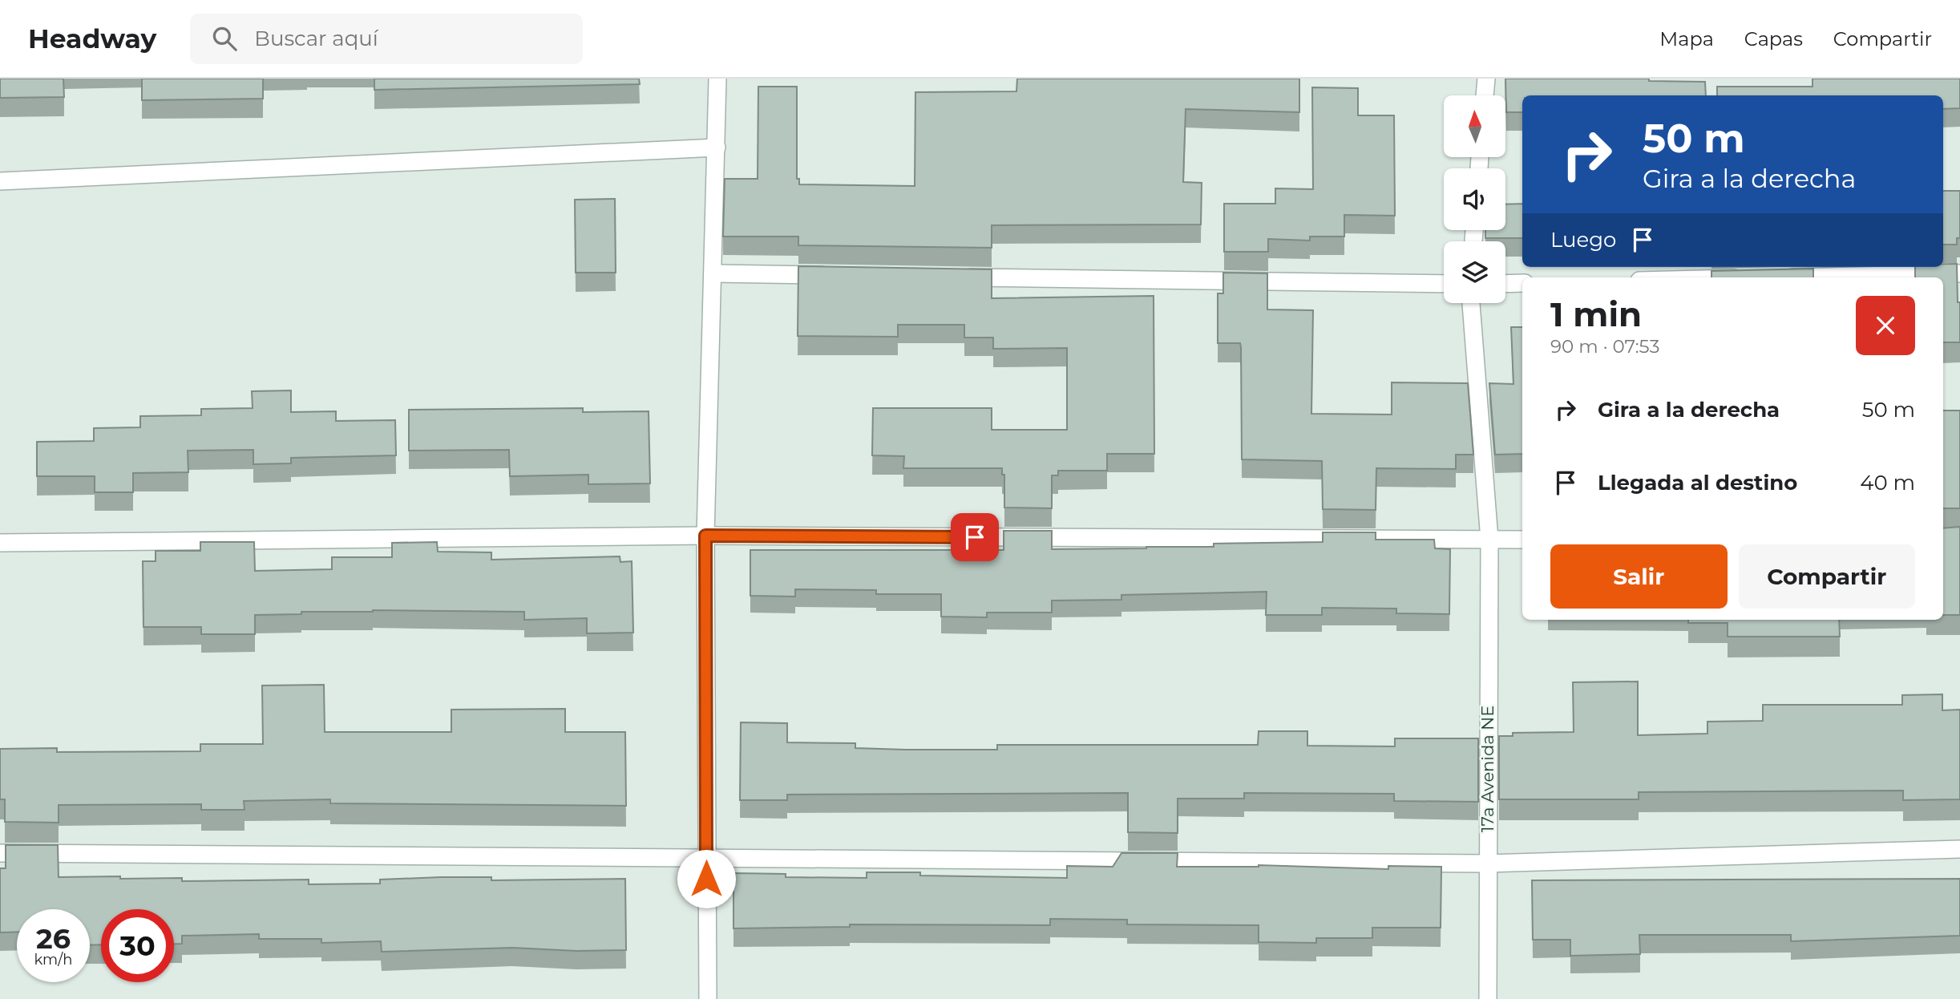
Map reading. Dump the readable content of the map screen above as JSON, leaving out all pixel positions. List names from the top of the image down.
{
  "streets": {
    "street": ["17a Avenida NE"]
  },
  "north": "top",
  "page": {
    "header": "Headway",
    "search": "Buscar aquí",
    "nav": ["Mapa", "Capas", "Compartir"],
    "turn": ["50 m", "Gira a la derecha"],
    "then": "Luego",
    "heading": ["1 min", "90 m · 07:53"],
    "list": [
      {
        "name": "Gira a la derecha",
        "value": "50 m"
      },
      {
        "name": "Llegada al destino",
        "value": "40 m"
      }
    ],
    "buttons": ["Salir", "Compartir"],
    "speed": "26 km/h",
    "limit": "30"
  }
}
